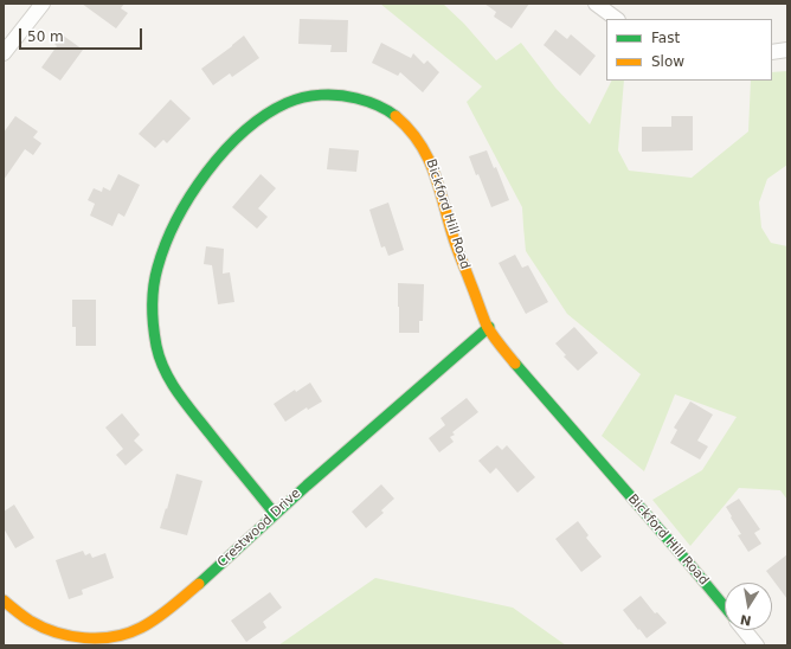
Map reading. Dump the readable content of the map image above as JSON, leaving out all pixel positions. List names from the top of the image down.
{
  "streets": {
    "street": ["Bickford Hill Road", "Crestwood Drive"]
  },
  "crossings": [
    ["Bickford Hill Road", "Crestwood Drive"]
  ],
  "legend": ["Fast", "Slow"],
  "scale_bar": "50 m",
  "north": "bottom"
}
